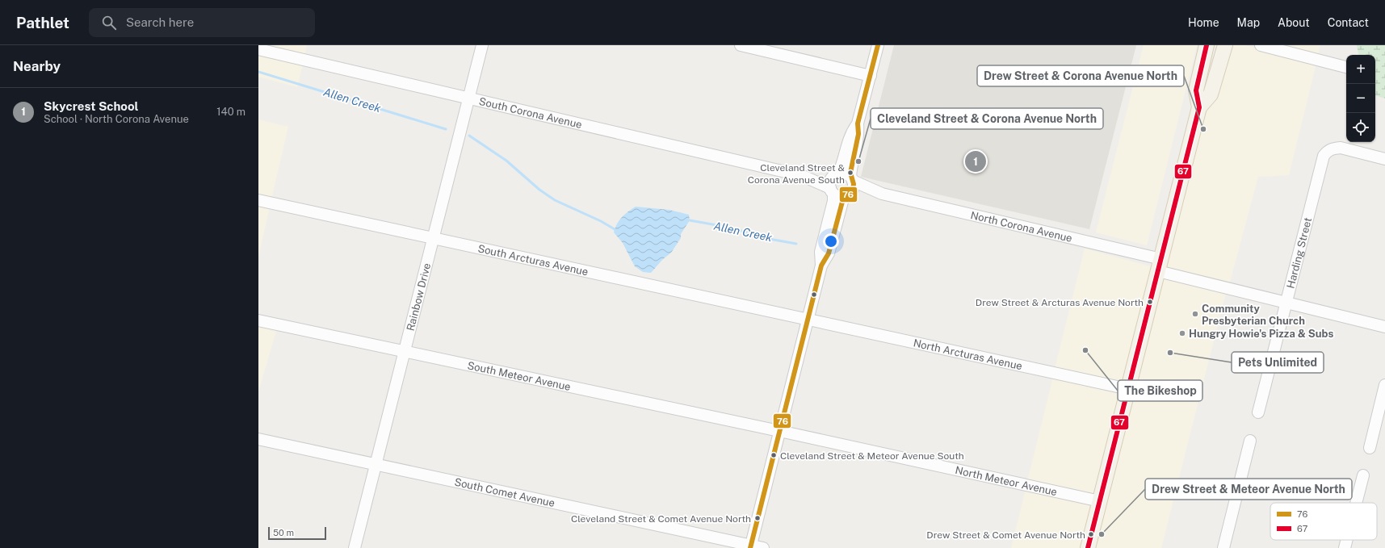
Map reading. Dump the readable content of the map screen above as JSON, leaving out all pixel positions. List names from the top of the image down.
{
  "streets": {
    "street": [
      "South Corona Avenue",
      "North Corona Avenue",
      "Harding Street",
      "South Arcturas Avenue",
      "Rainbow Drive",
      "North Arcturas Avenue",
      "South Meteor Avenue",
      "North Meteor Avenue",
      "South Comet Avenue"
    ]
  },
  "crossings": [
    ["South Corona Avenue", "North Corona Avenue"],
    ["South Corona Avenue", "Rainbow Drive"],
    ["North Corona Avenue", "Harding Street"],
    ["South Arcturas Avenue", "Rainbow Drive"],
    ["South Arcturas Avenue", "North Arcturas Avenue"],
    ["Rainbow Drive", "South Meteor Avenue"],
    ["Rainbow Drive", "South Comet Avenue"],
    ["South Meteor Avenue", "North Meteor Avenue"]
  ],
  "water": ["Allen Creek"],
  "places": [
    "Drew Street & Corona Avenue North",
    "Cleveland Street & Corona Avenue North",
    "Cleveland Street & Corona Avenue South",
    "Drew Street & Arcturas Avenue North",
    "Community Presbyterian Church",
    "Hungry Howie's Pizza & Subs",
    "The Bikeshop",
    "Pets Unlimited",
    "Cleveland Street & Meteor Avenue South",
    "Cleveland Street & Comet Avenue North",
    "Drew Street & Comet Avenue North",
    "Drew Street & Meteor Avenue North"
  ],
  "lines": ["transit line 76", "transit line 67"],
  "legend": ["76", "67"],
  "scale_bar": "50 m",
  "page": {
    "header": "Pathlet",
    "search": "Search here",
    "nav": [
      "Home",
      "Map",
      "About",
      "Contact"
    ],
    "heading": "Nearby",
    "map_buttons": ["+", "−"],
    "list": [
      {
        "mark": "1",
        "name": "Skycrest School",
        "note": "School · North Corona Avenue",
        "value": "140 m"
      }
    ],
    "pins": "1",
    "scale": "50 m"
  }
}
